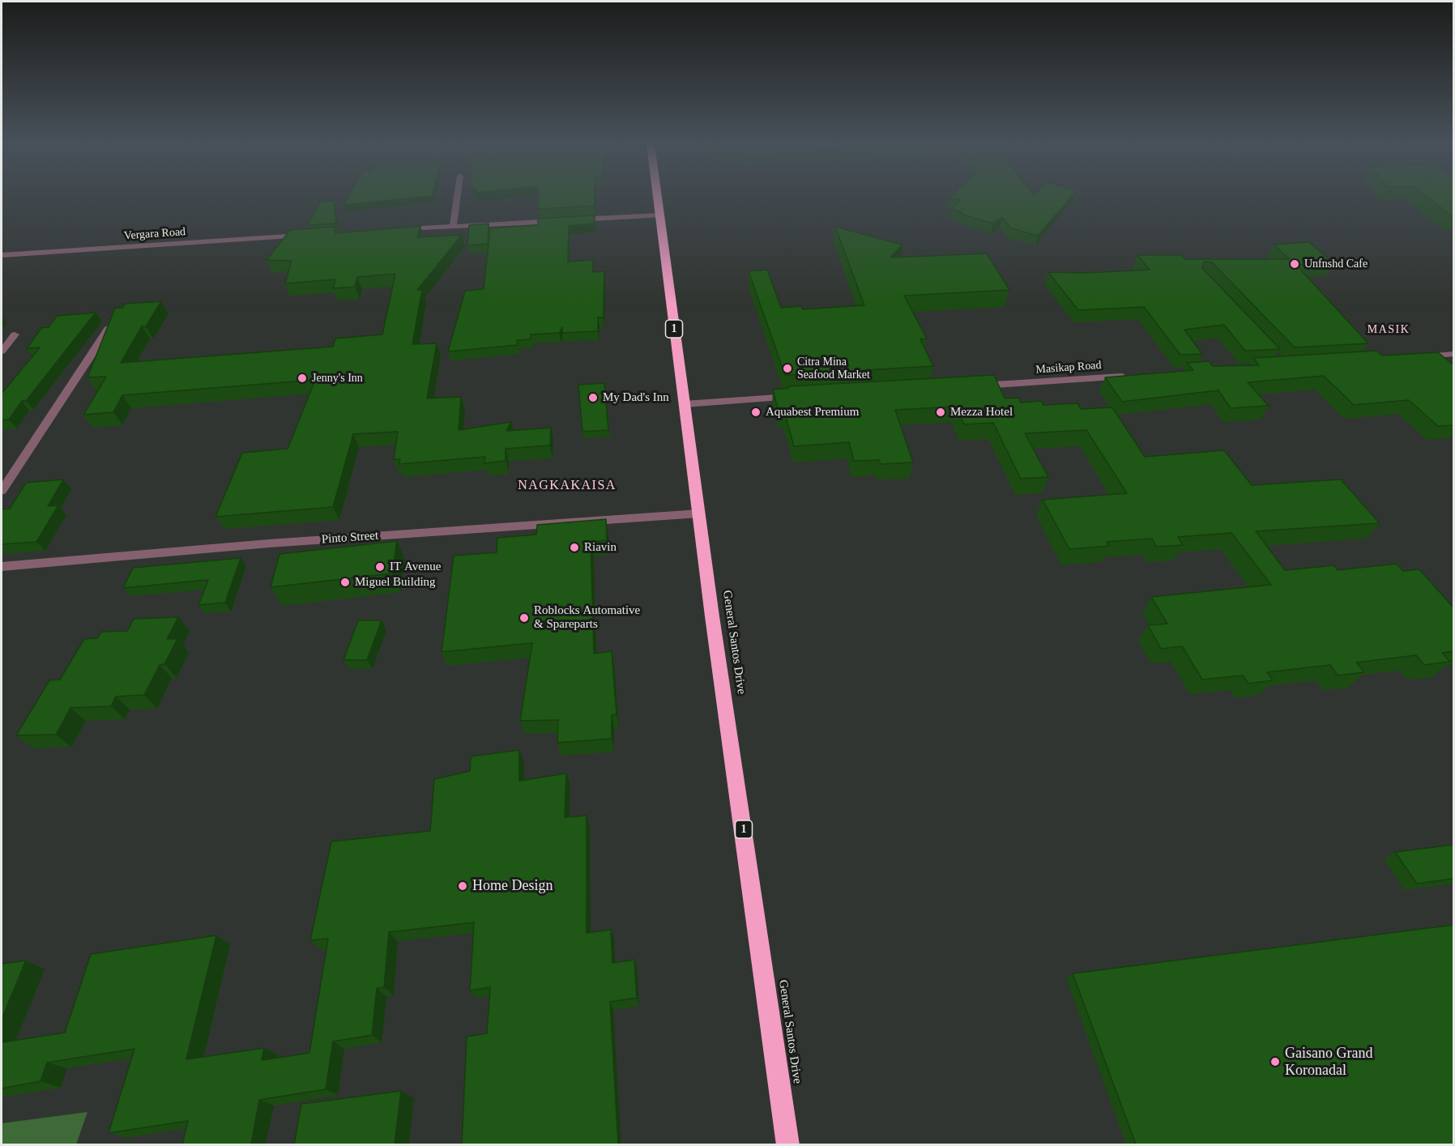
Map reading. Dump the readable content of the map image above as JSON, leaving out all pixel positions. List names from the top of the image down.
{
  "streets": {
    "highway": ["1", "General Santos Drive"],
    "street": ["Vergara Road", "Masikap Road", "Pinto Street"]
  },
  "crossings": [
    ["Pinto Street", "General Santos Drive"]
  ],
  "districts": ["MASIK", "NAGKAKAISA"],
  "places": [
    "Unfnshd Cafe",
    "Citra Mina Seafood Market",
    "Jenny's Inn",
    "My Dad's Inn",
    "Aquabest Premium",
    "Mezza Hotel",
    "Riavin",
    "IT Avenue",
    "Miguel Building",
    "Roblocks Automative & Spareparts",
    "Home Design",
    "Gaisano Grand Koronadal"
  ]
}
